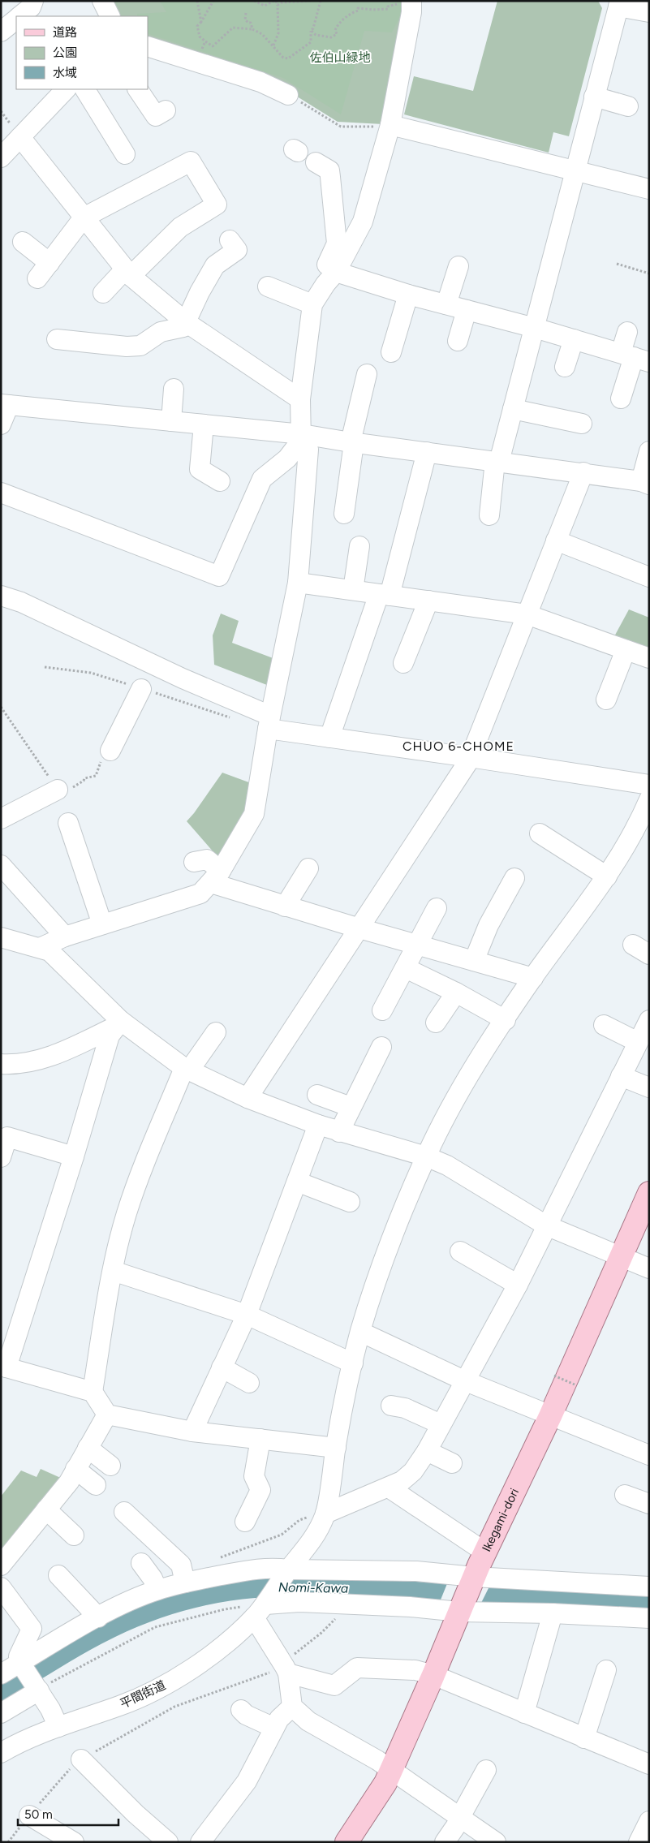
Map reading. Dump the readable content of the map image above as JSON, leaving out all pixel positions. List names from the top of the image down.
{
  "streets": {
    "main road": ["Ikegami-dori"],
    "street": ["平間街道"]
  },
  "districts": ["CHUO 6-CHOME"],
  "water": ["Nomi-Kawa"],
  "parks": ["佐伯山緑地"],
  "legend": ["道路", "公園", "水域"],
  "scale_bar": "50 m"
}
